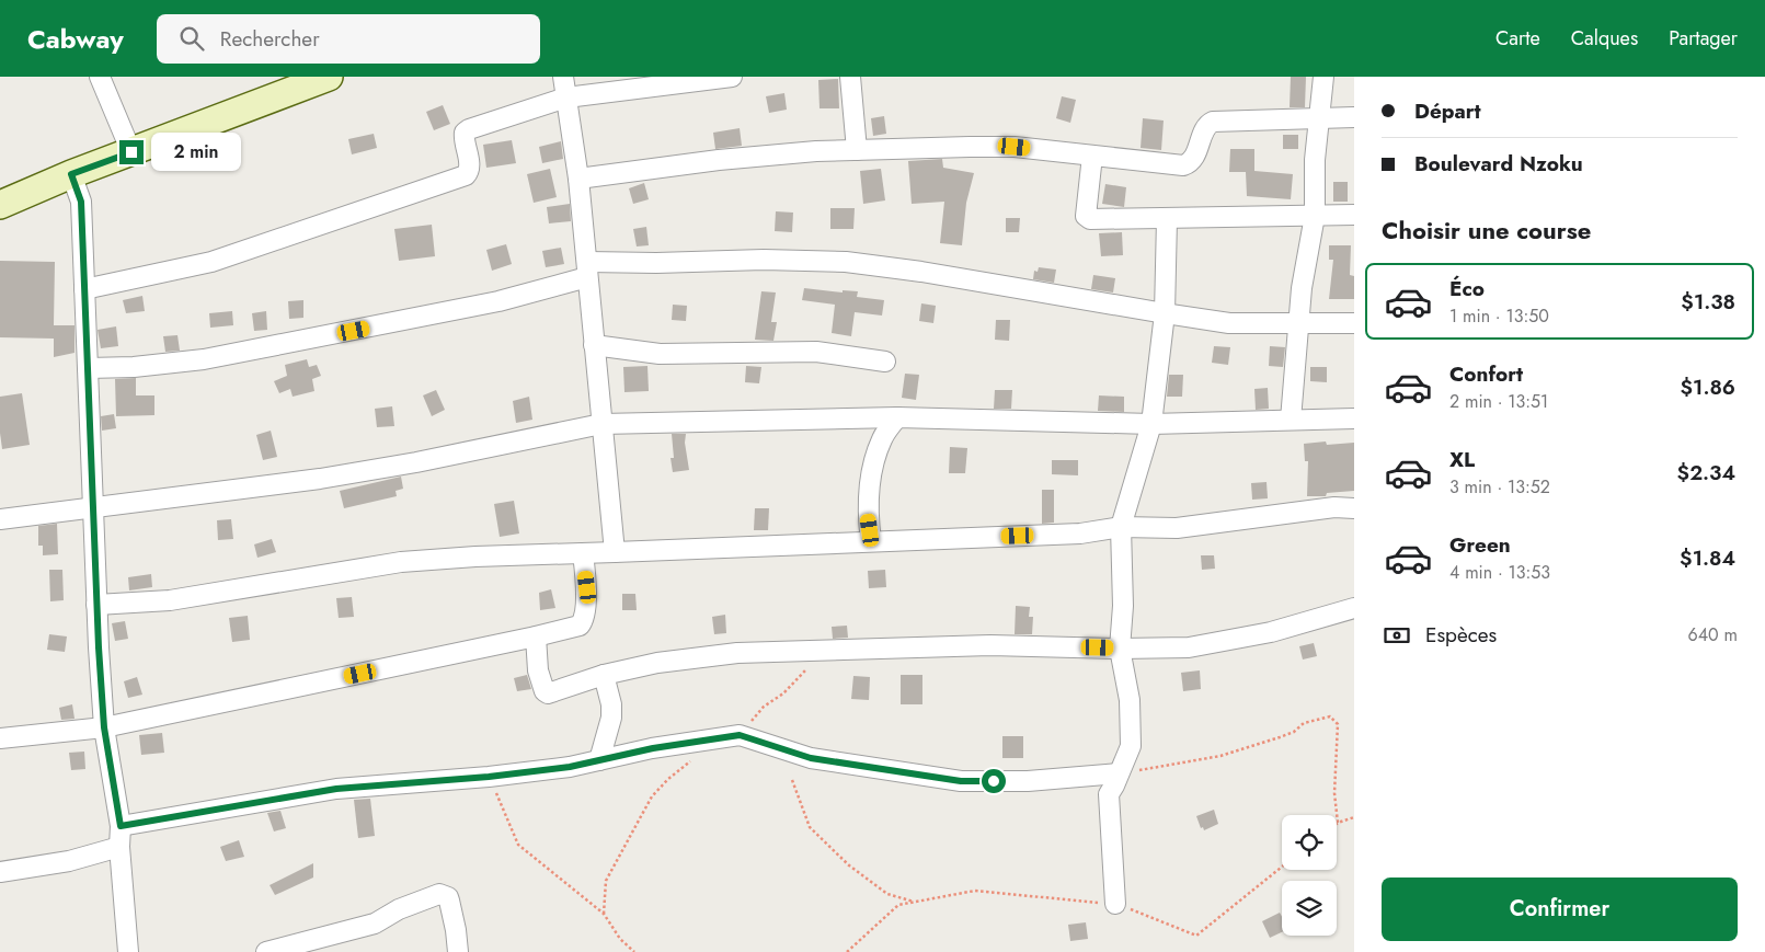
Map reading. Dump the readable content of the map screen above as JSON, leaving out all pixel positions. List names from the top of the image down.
{
  "page": {
    "header": "Cabway",
    "search": "Rechercher",
    "nav": ["Carte", "Calques", "Partager"],
    "banner": ["Départ", "Boulevard Nzoku"],
    "bubble": "2 min",
    "heading": "Choisir une course",
    "list": [
      {
        "name": "Éco",
        "note": "1 min · 13:50",
        "value": "$1.38"
      },
      {
        "name": "Confort",
        "note": "2 min · 13:51",
        "value": "$1.86"
      },
      {
        "name": "XL",
        "note": "3 min · 13:52",
        "value": "$2.34"
      },
      {
        "name": "Green",
        "note": "4 min · 13:53",
        "value": "$1.84"
      }
    ],
    "pay": ["Espèces", "640 m"],
    "buttons": "Confirmer"
  }
}
